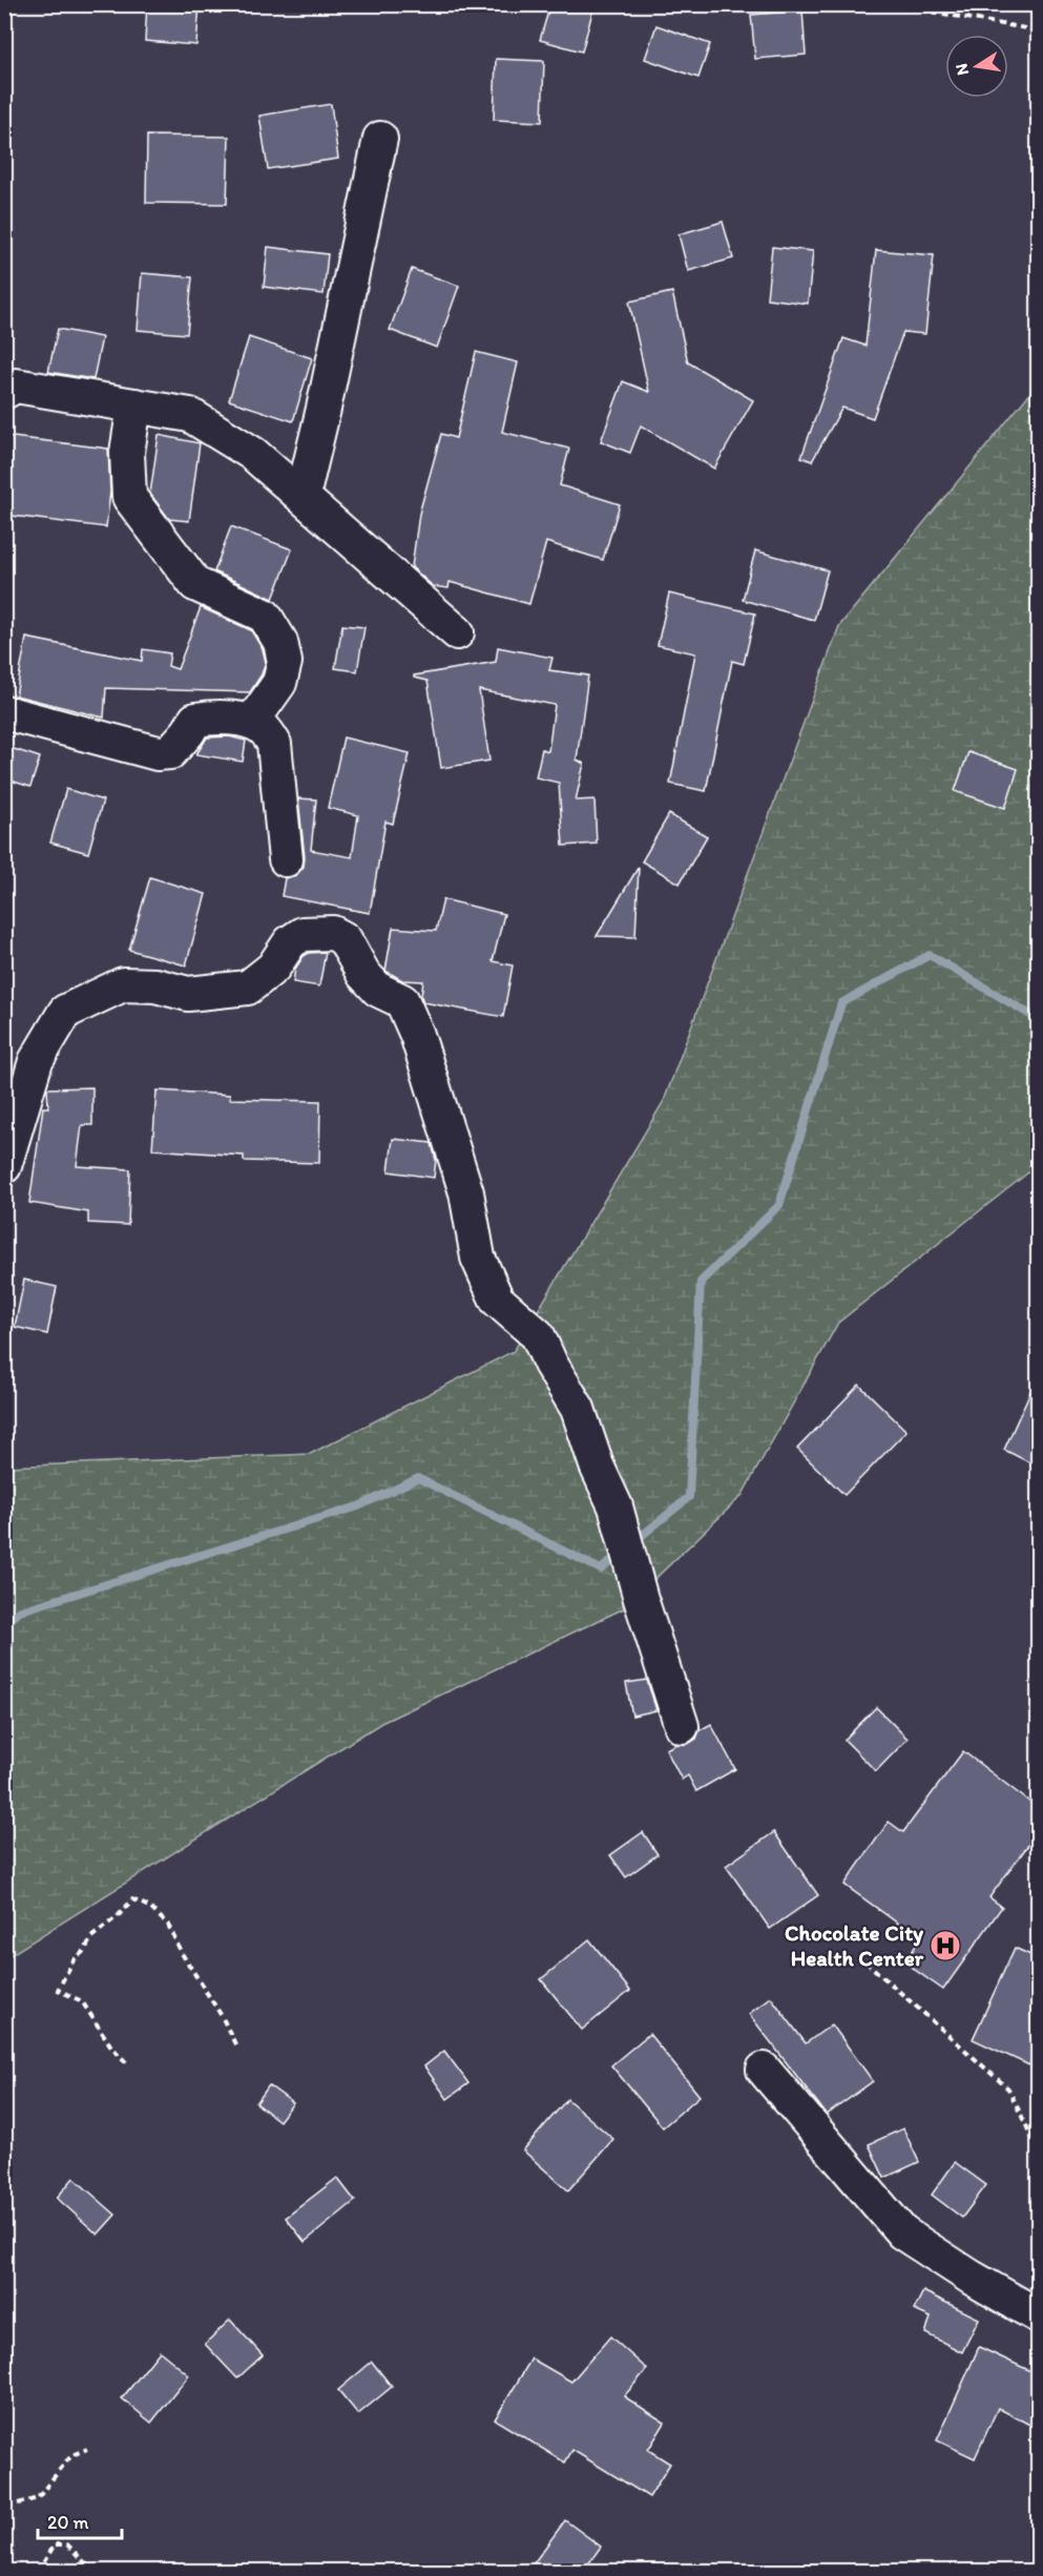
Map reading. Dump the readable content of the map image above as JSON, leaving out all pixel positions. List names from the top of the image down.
{
  "places": {
    "hospital": ["Chocolate City Health Center"]
  },
  "scale_bar": "20 m",
  "north": "left"
}
